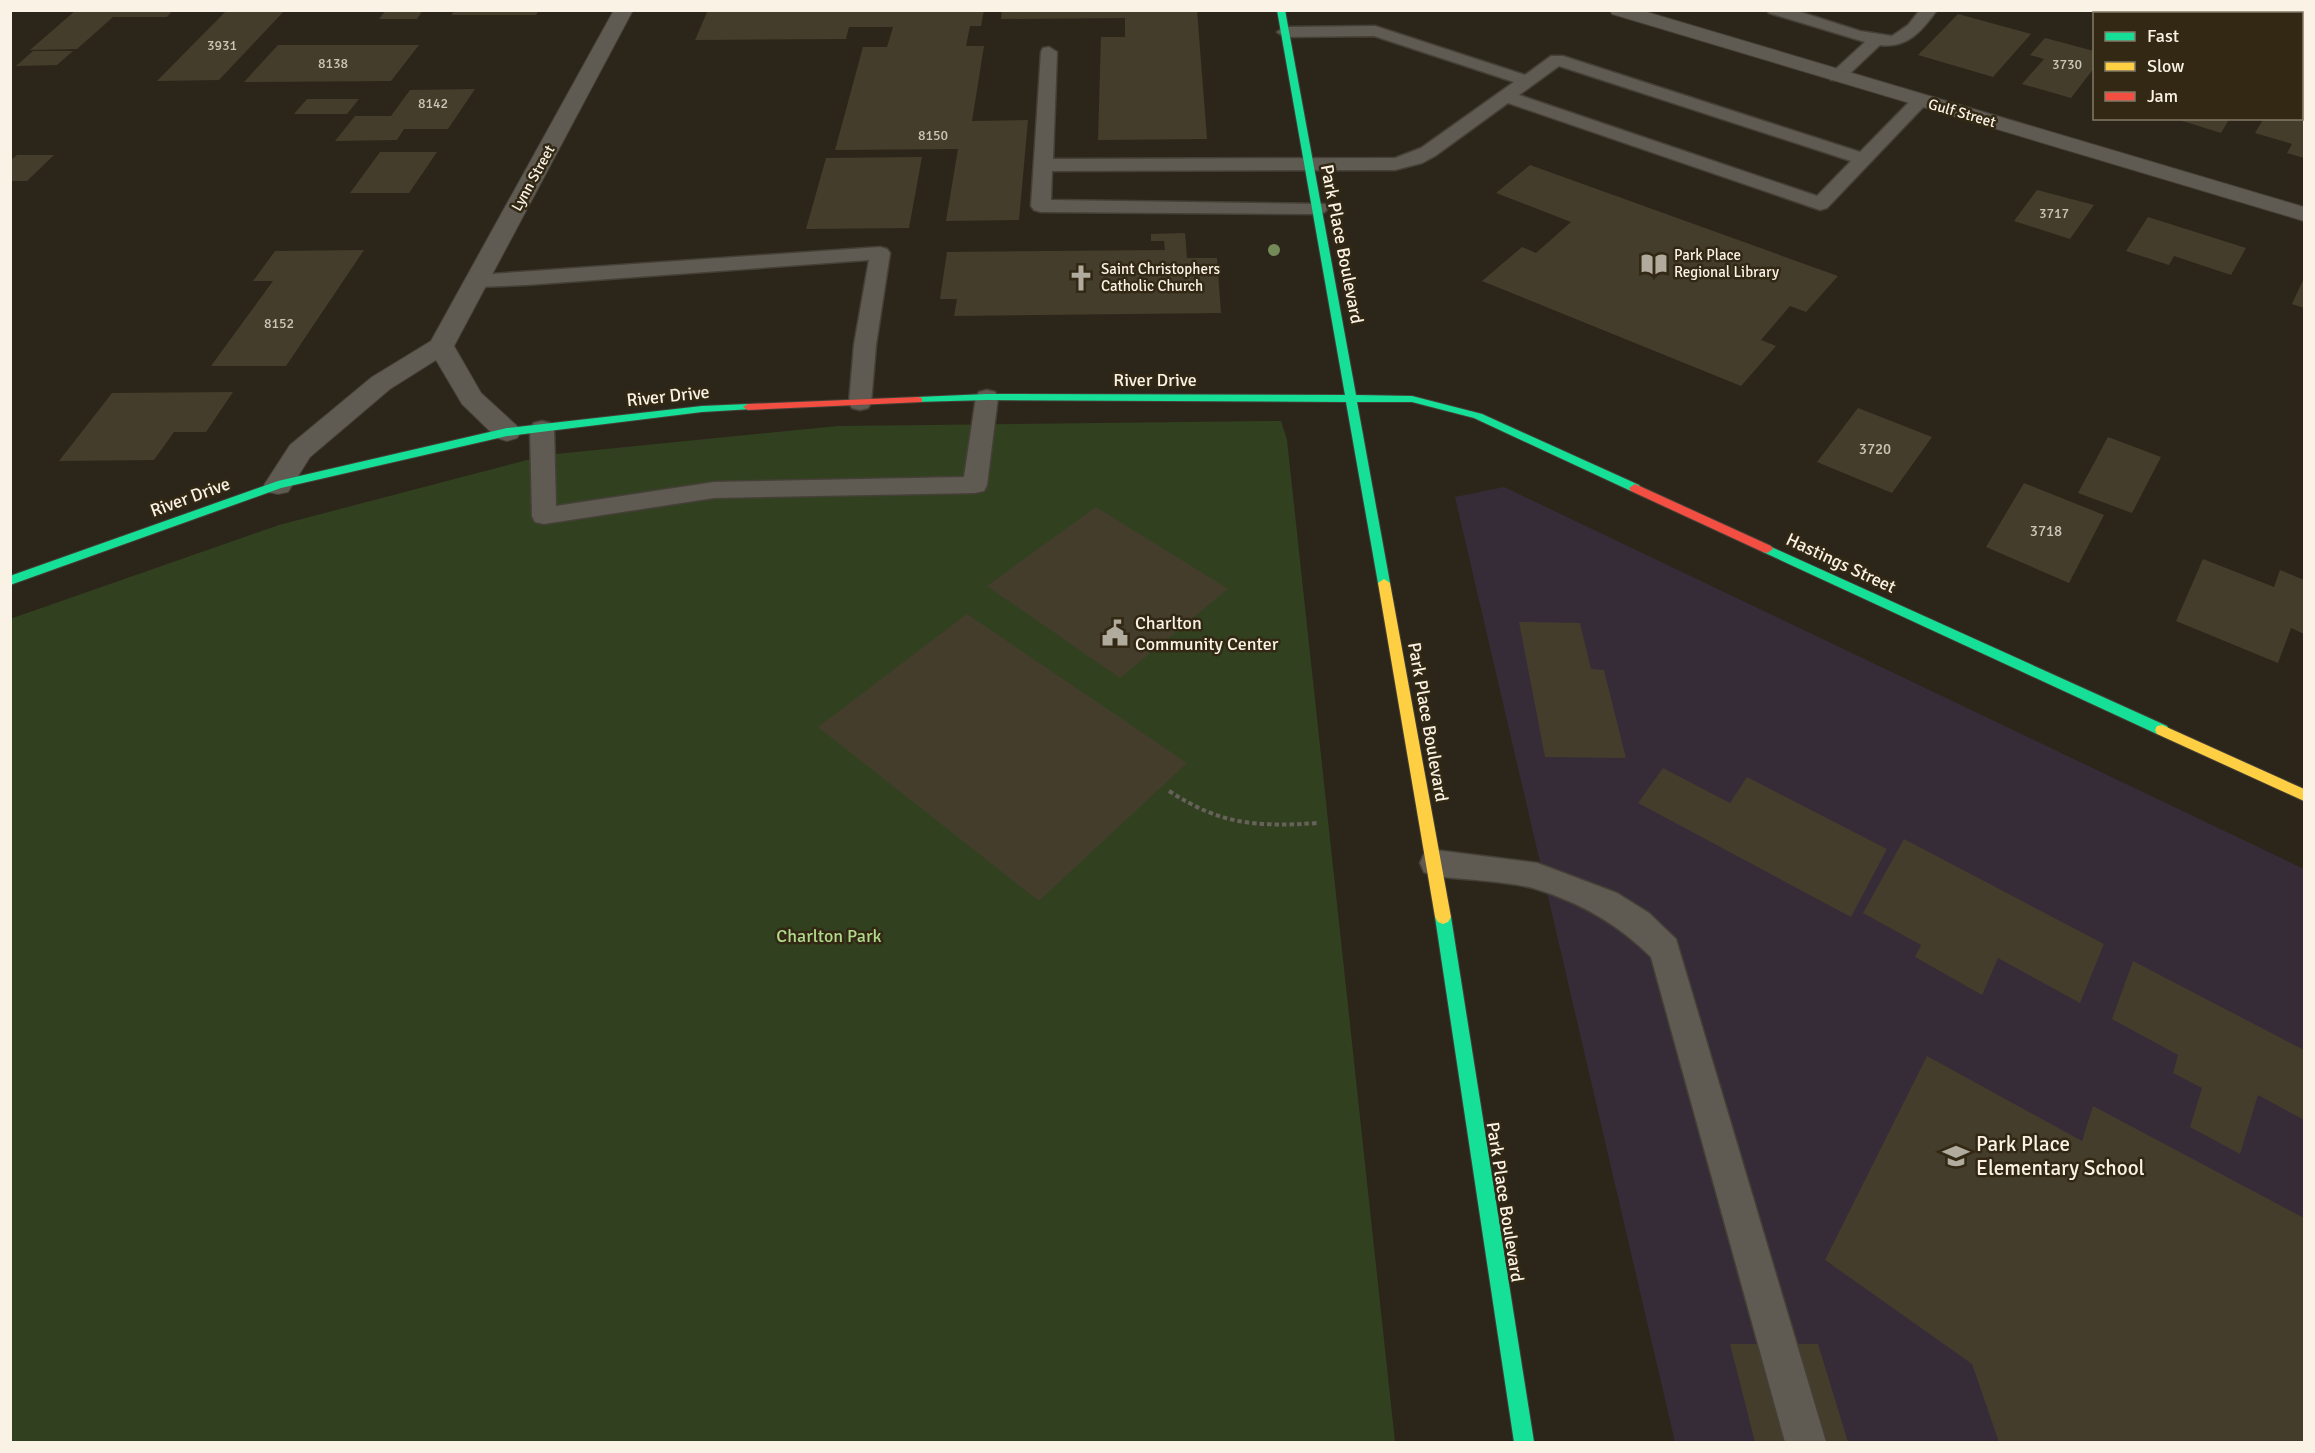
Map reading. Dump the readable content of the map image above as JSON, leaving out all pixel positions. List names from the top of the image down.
{
  "streets": {
    "street": [
      "Gulf Street",
      "Lynn Street",
      "Park Place Boulevard",
      "River Drive",
      "Hastings Street"
    ]
  },
  "crossings": [
    ["Lynn Street", "River Drive"],
    ["Park Place Boulevard", "River Drive"],
    ["Park Place Boulevard", "Hastings Street"],
    ["River Drive", "Hastings Street"]
  ],
  "parks": ["Charlton Park"],
  "places": {
    "library": ["Park Place Regional Library"],
    "church": ["Saint Christophers Catholic Church"],
    "public building": ["Charlton Community Center"],
    "school or university": ["Park Place Elementary School"]
  },
  "house_numbers": [
    "3931",
    "8138",
    "3730",
    "8142",
    "8150",
    "3717",
    "8152",
    "3720",
    "3718"
  ],
  "legend": ["Fast", "Slow", "Jam"]
}
